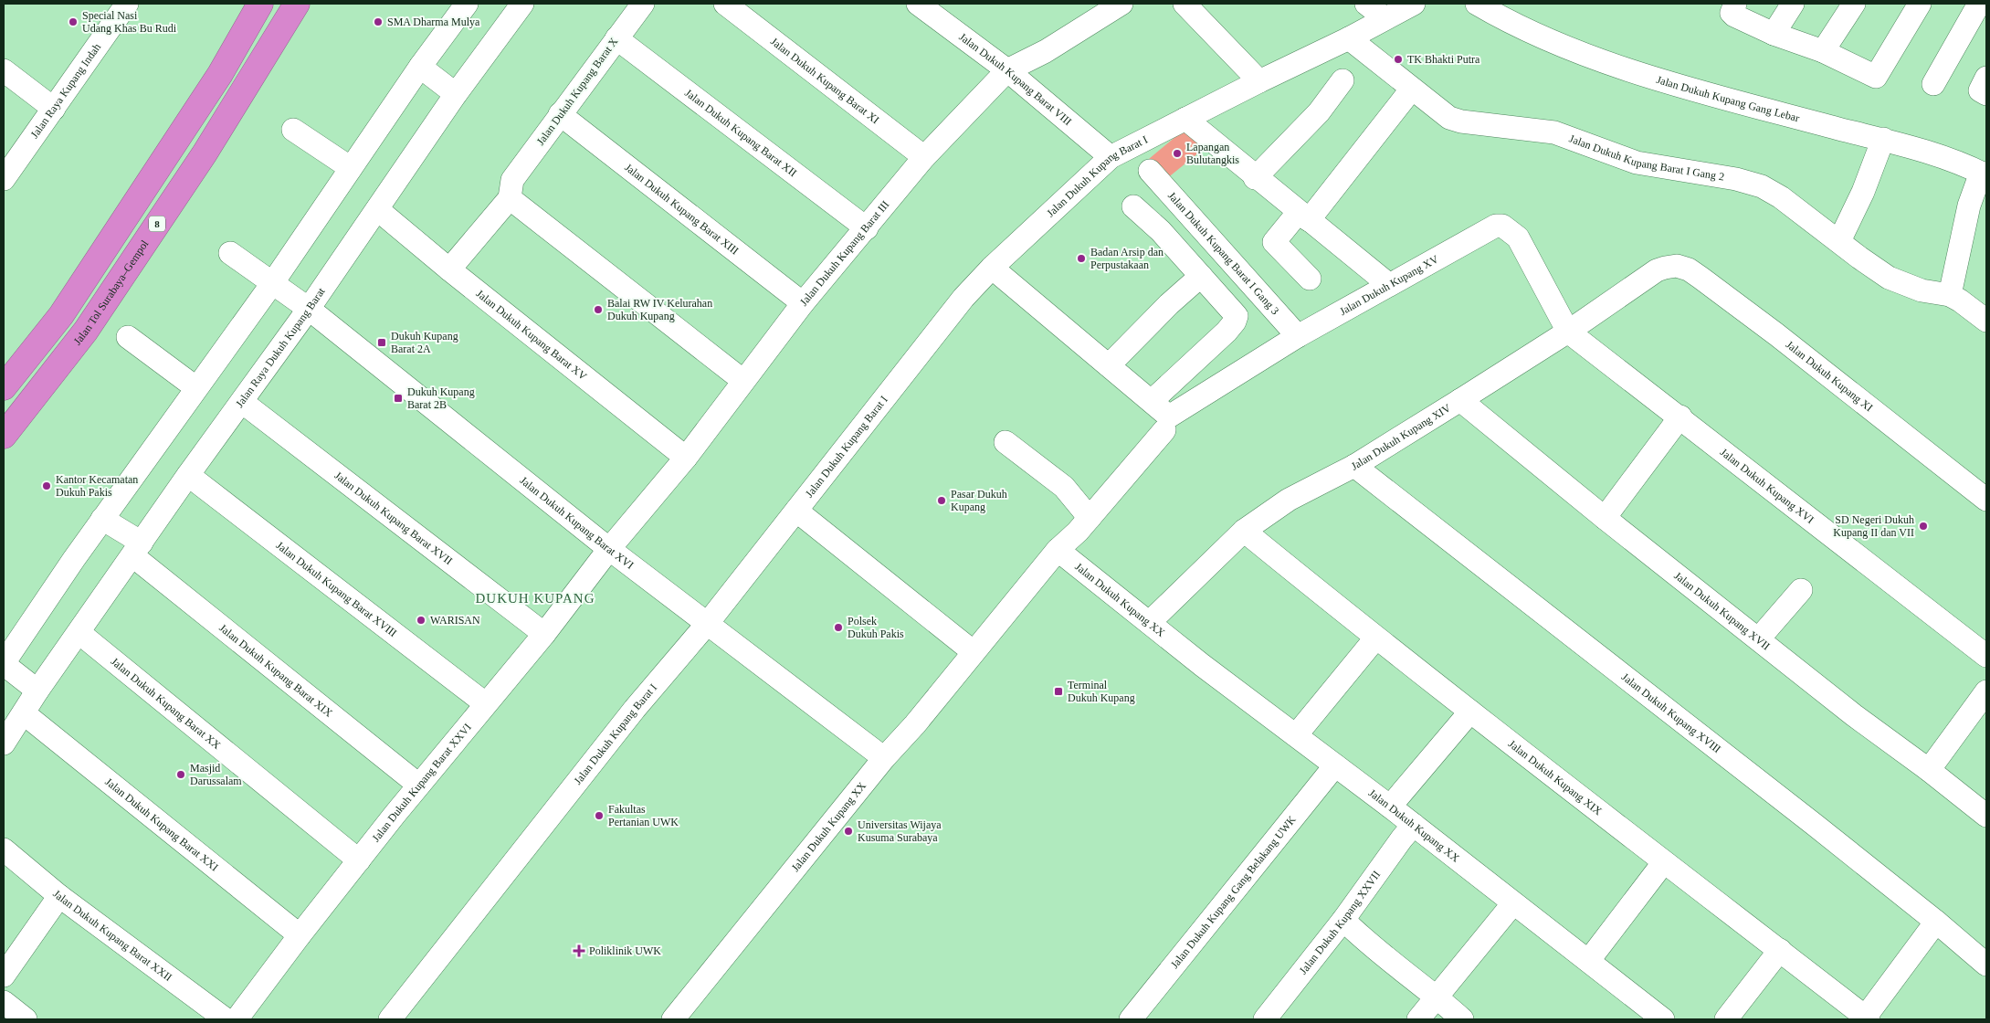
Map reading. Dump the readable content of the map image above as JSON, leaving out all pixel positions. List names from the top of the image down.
{
  "streets": {
    "highway": ["8", "Jalan Tol Surabaya–Gempol"],
    "street": [
      "Jalan Dukuh Kupang Barat XI",
      "Jalan Dukuh Kupang Barat VIII",
      "Jalan Raya Kupang Indah",
      "Jalan Dukuh Kupang Barat X",
      "Jalan Dukuh Kupang Gang Lebar",
      "Jalan Dukuh Kupang Barat XII",
      "Jalan Dukuh Kupang Barat I Gang 2",
      "Jalan Dukuh Kupang Barat I",
      "Jalan Dukuh Kupang Barat XIII",
      "Jalan Dukuh Kupang Barat I Gang 3",
      "Jalan Dukuh Kupang Barat III",
      "Jalan Dukuh Kupang XV",
      "Jalan Dukuh Kupang Barat XV",
      "Jalan Raya Dukuh Kupang Barat",
      "Jalan Dukuh Kupang XI",
      "Jalan Dukuh Kupang XIV",
      "Jalan Dukuh Kupang XVI",
      "Jalan Dukuh Kupang Barat XVII",
      "Jalan Dukuh Kupang Barat XVI",
      "Jalan Dukuh Kupang Barat XVIII",
      "Jalan Dukuh Kupang XX",
      "Jalan Dukuh Kupang XVII",
      "Jalan Dukuh Kupang Barat XIX",
      "Jalan Dukuh Kupang Barat XX",
      "Jalan Dukuh Kupang XVIII",
      "Jalan Dukuh Kupang XIX",
      "Jalan Dukuh Kupang Barat XXVI",
      "Jalan Dukuh Kupang Barat XXI",
      "Jalan Dukuh Kupang Gang Belakang UWK",
      "Jalan Dukuh Kupang XXVII",
      "Jalan Dukuh Kupang Barat XXII"
    ]
  },
  "crossings": [
    ["Jalan Dukuh Kupang Barat XI", "Jalan Dukuh Kupang Barat III"],
    ["Jalan Dukuh Kupang Barat VIII", "Jalan Dukuh Kupang Barat I"],
    ["Jalan Dukuh Kupang Barat VIII", "Jalan Dukuh Kupang Barat III"],
    ["Jalan Dukuh Kupang Barat X", "Jalan Dukuh Kupang Barat XII"],
    ["Jalan Dukuh Kupang Barat X", "Jalan Dukuh Kupang Barat XIII"],
    ["Jalan Dukuh Kupang Barat X", "Jalan Dukuh Kupang Barat XV"],
    ["Jalan Dukuh Kupang Barat XII", "Jalan Dukuh Kupang Barat III"],
    ["Jalan Dukuh Kupang Barat I Gang 2", "Jalan Dukuh Kupang Barat I"],
    ["Jalan Dukuh Kupang Barat I", "Jalan Dukuh Kupang Barat XVI"],
    ["Jalan Dukuh Kupang Barat XIII", "Jalan Dukuh Kupang Barat III"],
    ["Jalan Dukuh Kupang Barat I Gang 3", "Jalan Dukuh Kupang XV"],
    ["Jalan Dukuh Kupang Barat III", "Jalan Dukuh Kupang Barat XV"],
    ["Jalan Dukuh Kupang Barat III", "Jalan Dukuh Kupang Barat XVI"],
    ["Jalan Dukuh Kupang Barat III", "Jalan Dukuh Kupang Barat XXVI"],
    ["Jalan Dukuh Kupang XV", "Jalan Dukuh Kupang XIV"],
    ["Jalan Dukuh Kupang XV", "Jalan Dukuh Kupang XVI"],
    ["Jalan Dukuh Kupang XV", "Jalan Dukuh Kupang XX"],
    ["Jalan Dukuh Kupang Barat XV", "Jalan Raya Dukuh Kupang Barat"],
    ["Jalan Raya Dukuh Kupang Barat", "Jalan Dukuh Kupang Barat XVII"],
    ["Jalan Raya Dukuh Kupang Barat", "Jalan Dukuh Kupang Barat XVI"],
    ["Jalan Raya Dukuh Kupang Barat", "Jalan Dukuh Kupang Barat XVIII"],
    ["Jalan Raya Dukuh Kupang Barat", "Jalan Dukuh Kupang Barat XIX"],
    ["Jalan Raya Dukuh Kupang Barat", "Jalan Dukuh Kupang Barat XX"],
    ["Jalan Raya Dukuh Kupang Barat", "Jalan Dukuh Kupang Barat XXI"],
    ["Jalan Dukuh Kupang XI", "Jalan Dukuh Kupang XIV"],
    ["Jalan Dukuh Kupang XIV", "Jalan Dukuh Kupang XVI"],
    ["Jalan Dukuh Kupang XIV", "Jalan Dukuh Kupang XX"],
    ["Jalan Dukuh Kupang XIV", "Jalan Dukuh Kupang XVII"],
    ["Jalan Dukuh Kupang XIV", "Jalan Dukuh Kupang XVIII"],
    ["Jalan Dukuh Kupang XIV", "Jalan Dukuh Kupang XIX"],
    ["Jalan Dukuh Kupang Barat XVII", "Jalan Dukuh Kupang Barat XXVI"],
    ["Jalan Dukuh Kupang Barat XVI", "Jalan Dukuh Kupang XX"],
    ["Jalan Dukuh Kupang Barat XVI", "Jalan Dukuh Kupang Barat XXVI"],
    ["Jalan Dukuh Kupang Barat XVIII", "Jalan Dukuh Kupang Barat XXVI"],
    ["Jalan Dukuh Kupang XX", "Jalan Dukuh Kupang Gang Belakang UWK"],
    ["Jalan Dukuh Kupang XX", "Jalan Dukuh Kupang XXVII"],
    ["Jalan Dukuh Kupang Barat XIX", "Jalan Dukuh Kupang Barat XXVI"],
    ["Jalan Dukuh Kupang Barat XX", "Jalan Dukuh Kupang Barat XXVI"],
    ["Jalan Dukuh Kupang Barat XXVI", "Jalan Dukuh Kupang Barat XXI"]
  ],
  "districts": ["DUKUH KUPANG"],
  "places": {
    "other": [
      "Special Nasi Udang Khas Bu Rudi",
      "SMA Dharma Mulya",
      "TK Bhakti Putra",
      "Lapangan Bulutangkis",
      "Badan Arsip dan Perpustakaan",
      "Balai RW IV Kelurahan Dukuh Kupang",
      "Kantor Kecamatan Dukuh Pakis",
      "Pasar Dukuh Kupang",
      "SD Negeri Dukuh Kupang II dan VII",
      "WARISAN",
      "Polsek Dukuh Pakis",
      "Masjid Darussalam",
      "Fakultas Pertanian UWK",
      "Universitas Wijaya Kusuma Surabaya"
    ],
    "transit": ["Dukuh Kupang Barat 2A", "Dukuh Kupang Barat 2B", "Terminal Dukuh Kupang"],
    "health": ["Poliklinik UWK"]
  }
}
